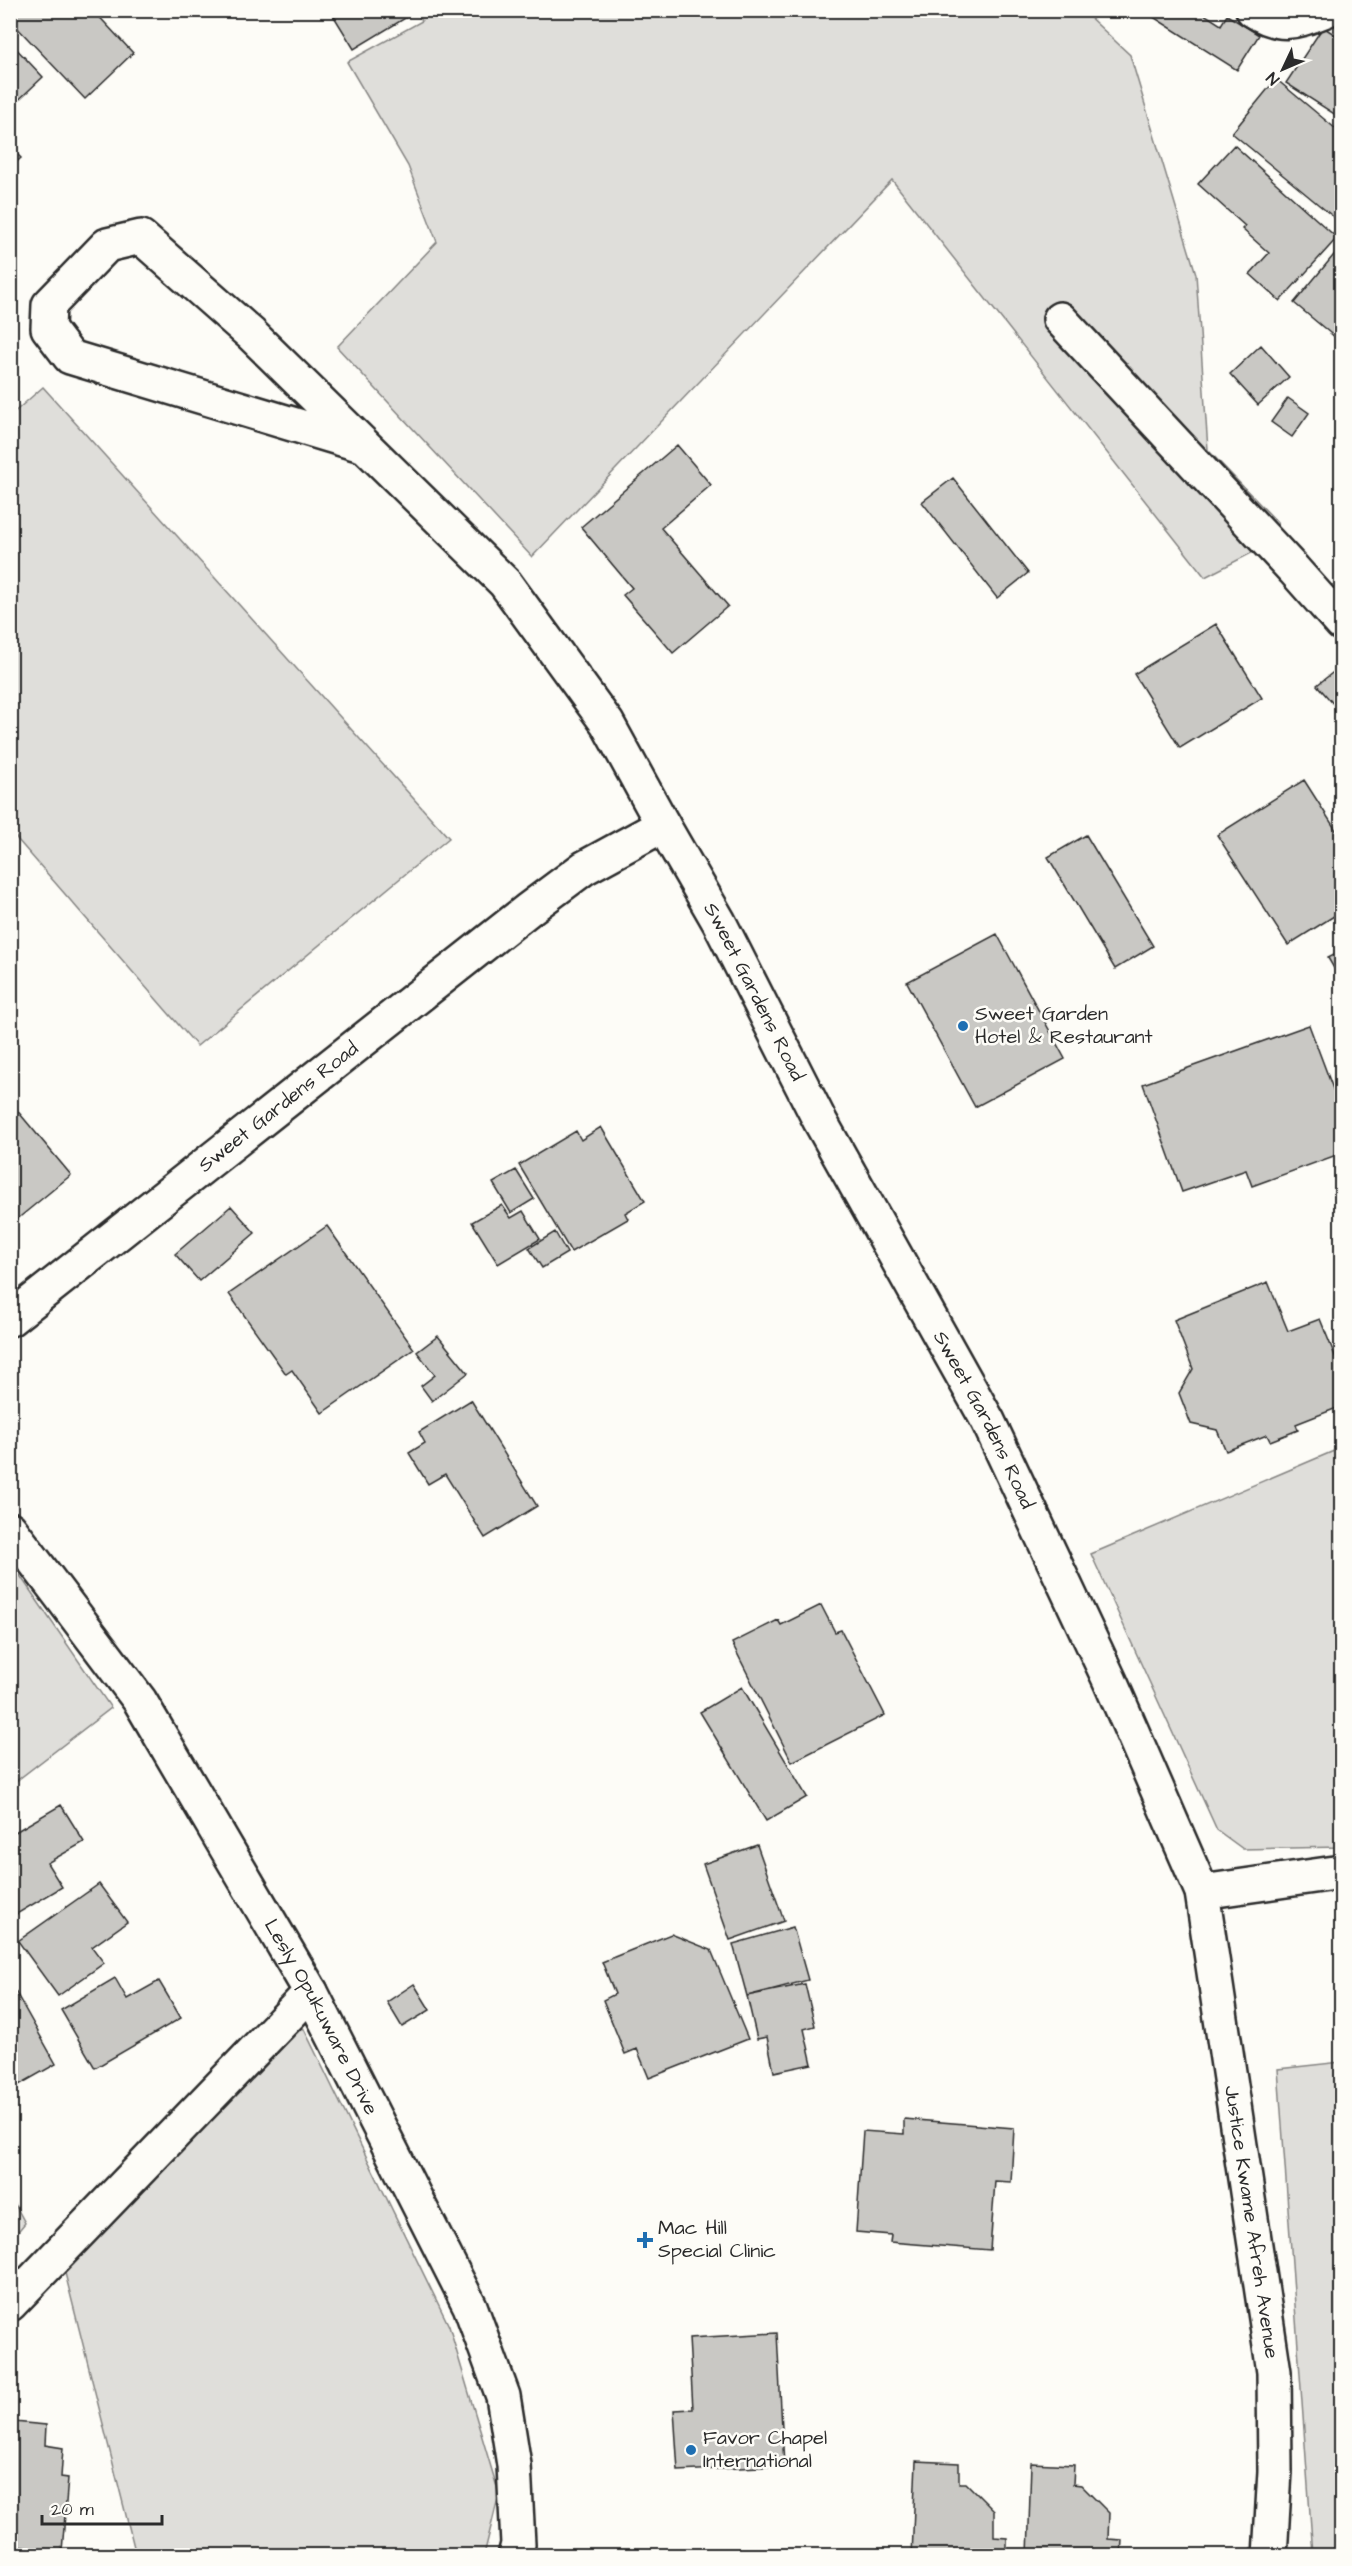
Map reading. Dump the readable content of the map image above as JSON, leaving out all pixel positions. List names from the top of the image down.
{
  "streets": {
    "street": ["Sweet Gardens Road", "Lesly Opukuware Drive", "Justice Kwame Afreh Avenue"]
  },
  "crossings": [
    ["Sweet Gardens Road", "Justice Kwame Afreh Avenue"]
  ],
  "places": {
    "other": ["Sweet Garden Hotel & Restaurant", "Favor Chapel International"],
    "health": ["Mac Hill Special Clinic"]
  },
  "scale_bar": "20 m",
  "north": "bottom left"
}
